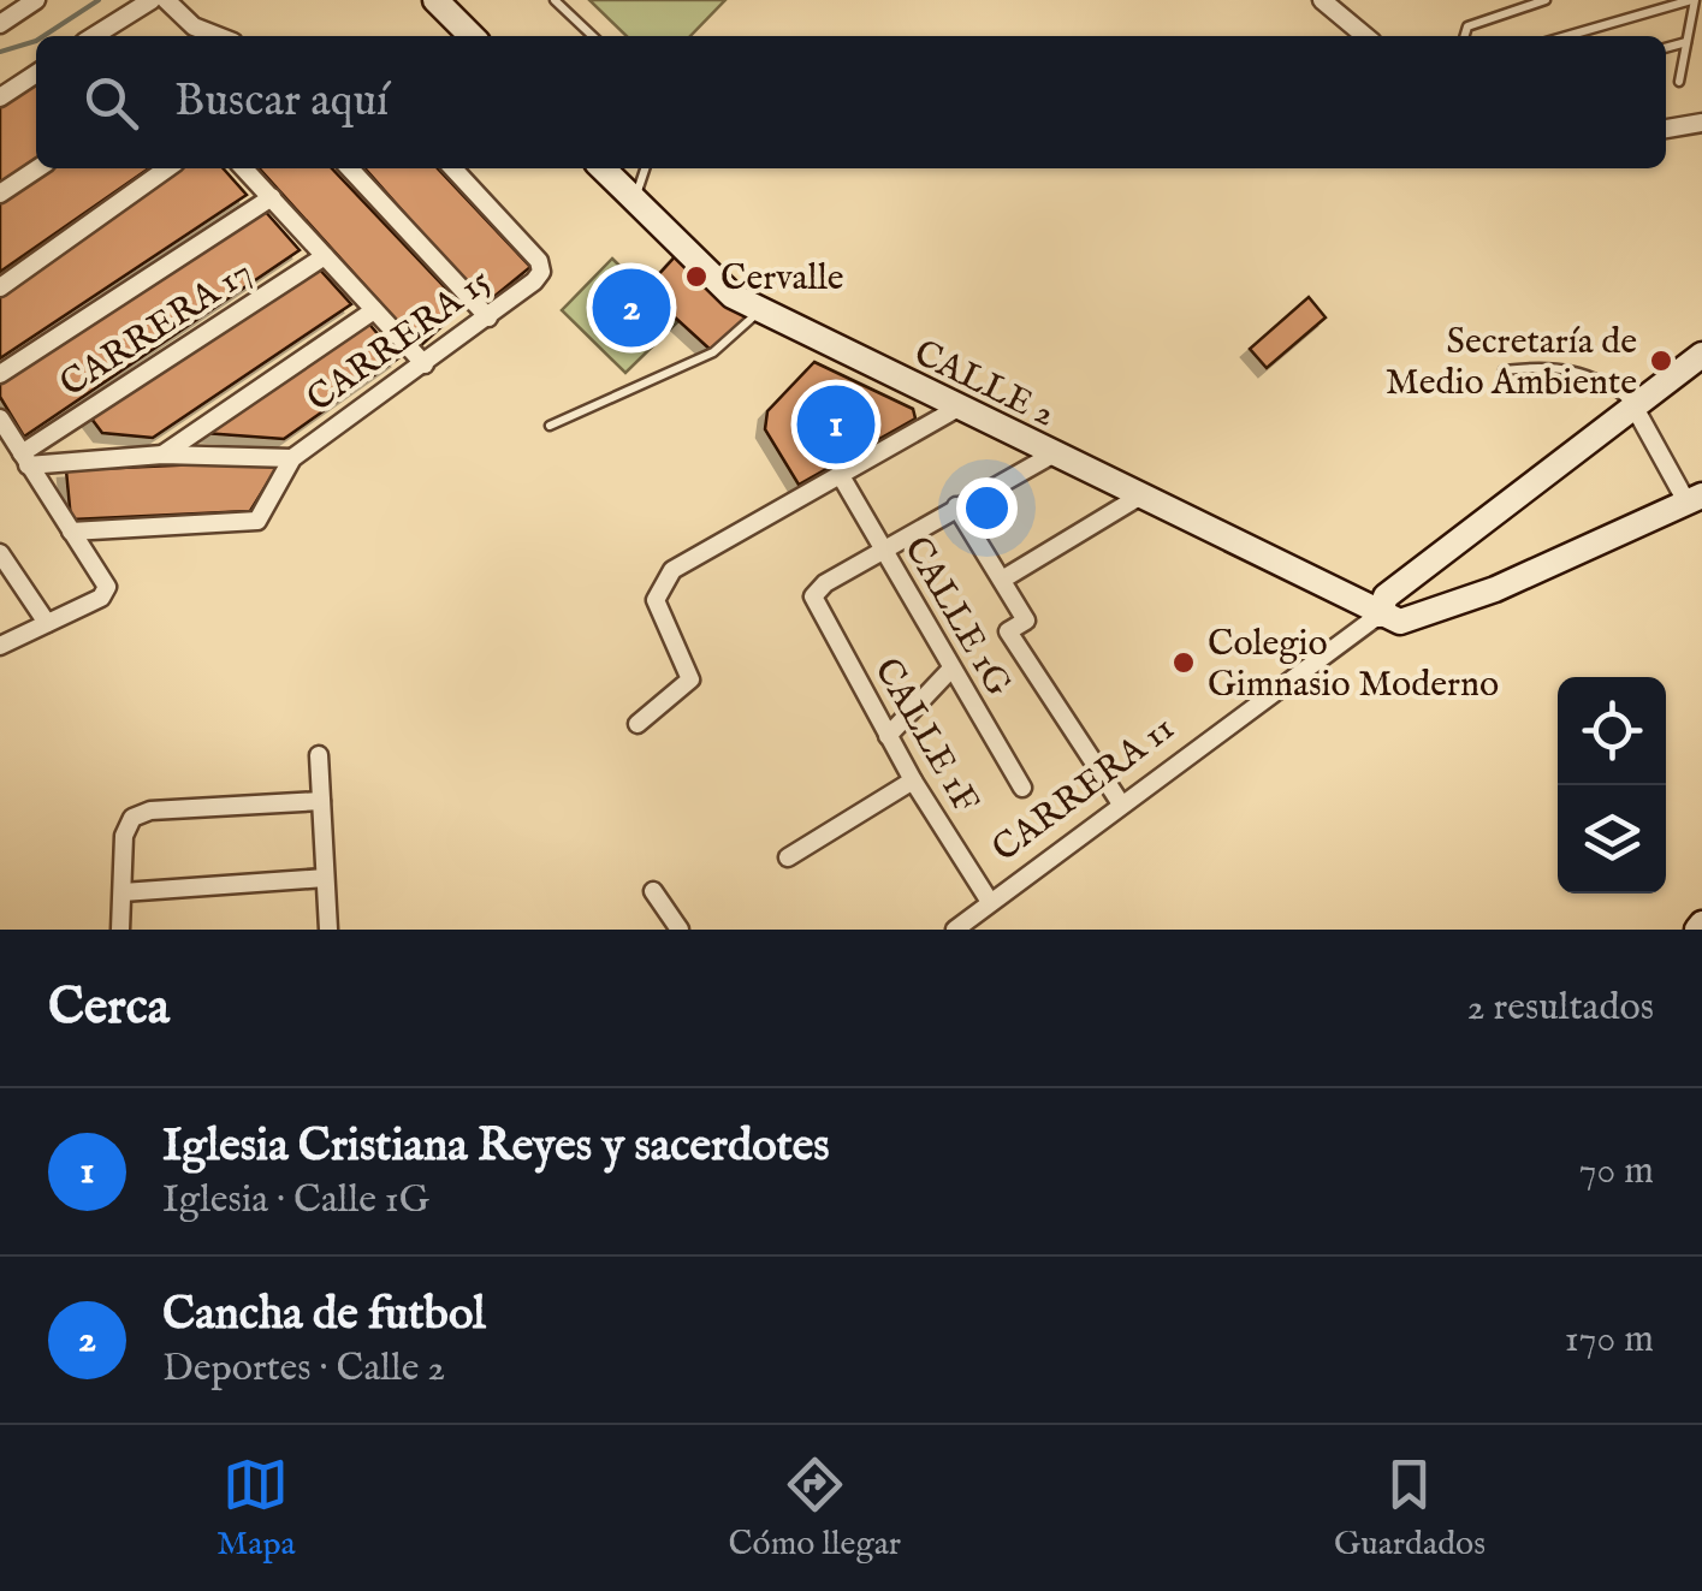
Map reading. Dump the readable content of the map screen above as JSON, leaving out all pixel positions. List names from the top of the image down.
{
  "streets": {
    "main road": ["CALLE 2"],
    "street": [
      "CARRERA 17",
      "CARRERA 15",
      "CALLE 1G",
      "CALLE 1F",
      "CARRERA 11"
    ]
  },
  "crossings": [
    ["CALLE 2", "CARRERA 11"],
    ["CALLE 1G", "CALLE 1F"],
    ["CALLE 1F", "CARRERA 11"]
  ],
  "places": ["Cervalle", "Secretaría de Medio Ambiente", "Colegio Gimnasio Moderno"],
  "page": {
    "search": "Buscar aquí",
    "pins": ["2", "1"],
    "heading": ["Cerca", "2 resultados"],
    "list": [
      {
        "mark": "1",
        "name": "Iglesia Cristiana Reyes y sacerdotes",
        "note": "Iglesia · Calle 1G",
        "value": "70 m"
      },
      {
        "mark": "2",
        "name": "Cancha de futbol",
        "note": "Deportes · Calle 2",
        "value": "170 m"
      }
    ],
    "nav": ["Mapa", "Cómo llegar", "Guardados"]
  }
}
